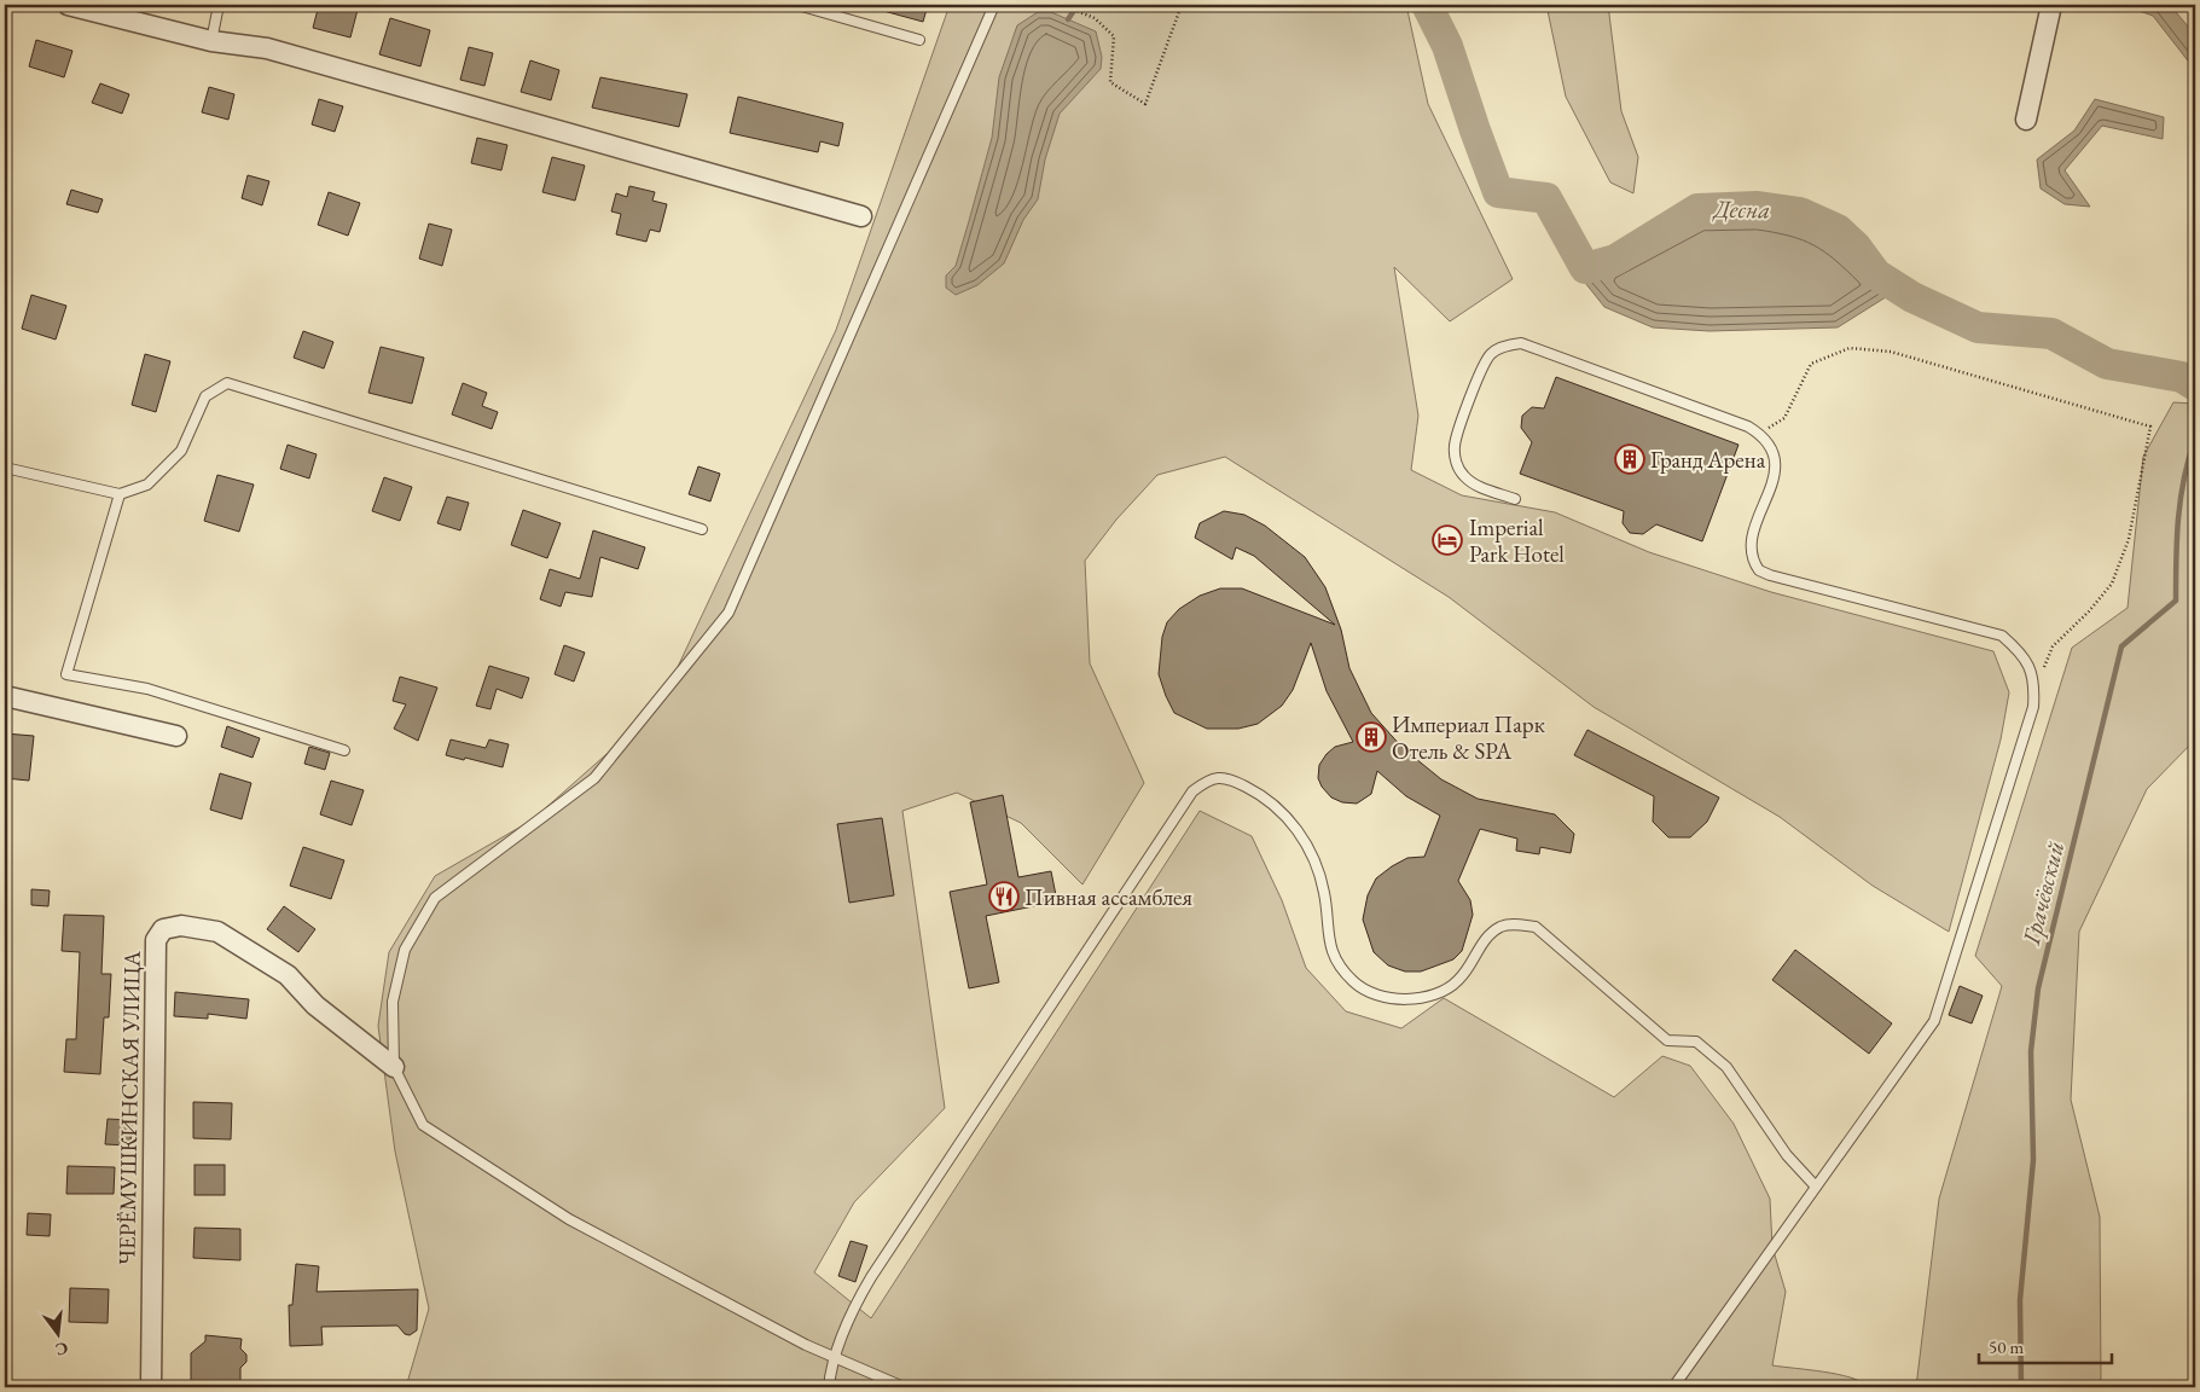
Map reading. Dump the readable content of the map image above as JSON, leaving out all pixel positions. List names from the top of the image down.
{
  "streets": {
    "street": ["ЧЕРЁМУШКИНСКАЯ УЛИЦА"]
  },
  "water": ["Десна", "Грачёвский"],
  "places": {
    "building": ["Гранд Арена", "Империал Парк Отель & SPA"],
    "hotel": ["Imperial Park Hotel"],
    "restaurant": ["Пивная ассамблея"]
  },
  "scale_bar": "50 m",
  "north": "bottom"
}
